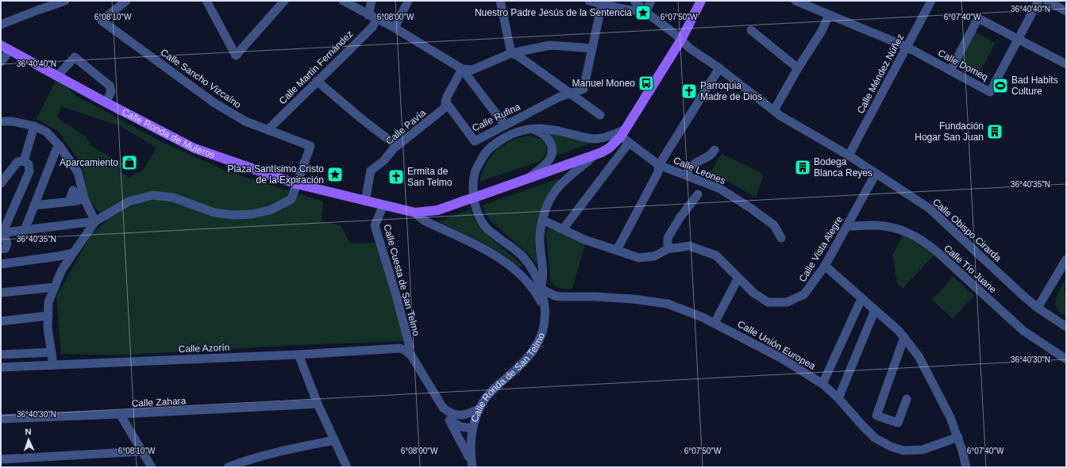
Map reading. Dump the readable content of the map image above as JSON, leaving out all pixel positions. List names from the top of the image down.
{
  "streets": {
    "main road": ["Calle Ronda de Muleros", "Calle Ronda de San Telmo"],
    "street": [
      "Calle Domeq",
      "Calle Martín Fernández",
      "Calle Méndez Núñez",
      "Calle Sancho Vizcaíno",
      "Calle Rufina",
      "Calle Pavía",
      "Calle Leones",
      "Calle Obispo Cirarda",
      "Calle Vista Alegre",
      "Calle Tío Juane",
      "Calle Cuesta de San Telmo",
      "Calle Unión Europea",
      "Calle Azorín",
      "Calle Zahara"
    ]
  },
  "crossings": [
    ["Calle Domeq", "Calle Méndez Núñez"],
    ["Calle Martín Fernández", "Calle Sancho Vizcaíno"],
    ["Calle Méndez Núñez", "Calle Obispo Cirarda"],
    ["Calle Sancho Vizcaíno", "Calle Ronda de Muleros"],
    ["Calle Rufina", "Calle Pavía"],
    ["Calle Pavía", "Calle Ronda de Muleros"],
    ["Calle Pavía", "Calle Ronda de San Telmo"],
    ["Calle Ronda de Muleros", "Calle Ronda de San Telmo"],
    ["Calle Leones", "Calle Ronda de San Telmo"],
    ["Calle Obispo Cirarda", "Calle Vista Alegre"],
    ["Calle Vista Alegre", "Calle Tío Juane"],
    ["Calle Vista Alegre", "Calle Ronda de San Telmo"],
    ["Calle Cuesta de San Telmo", "Calle Azorín"],
    ["Calle Cuesta de San Telmo", "Calle Ronda de San Telmo"],
    ["Calle Unión Europea", "Calle Ronda de San Telmo"]
  ],
  "places": {
    "place": ["Nuestro Padre Jesús de la Sentencia", "Plaza Santísimo Cristo de la Expiración"],
    "bus stop": ["Manuel Moneo"],
    "sports": ["Bad Habits Culture"],
    "church": ["Parroquia Madre de Dios", "Ermita de San Telmo"],
    "building": ["Fundación Hogar San Juan", "Bodega Blanca Reyes"],
    "shop": ["Aparcamiento"]
  },
  "north": "top",
  "coordinates": [
    "36°40'40\"N",
    "6°08'10\"W",
    "6°08'00\"W",
    "6°07'50\"W",
    "6°07'40\"W",
    "36°40'35\"N",
    "36°40'30\"N"
  ]
}
